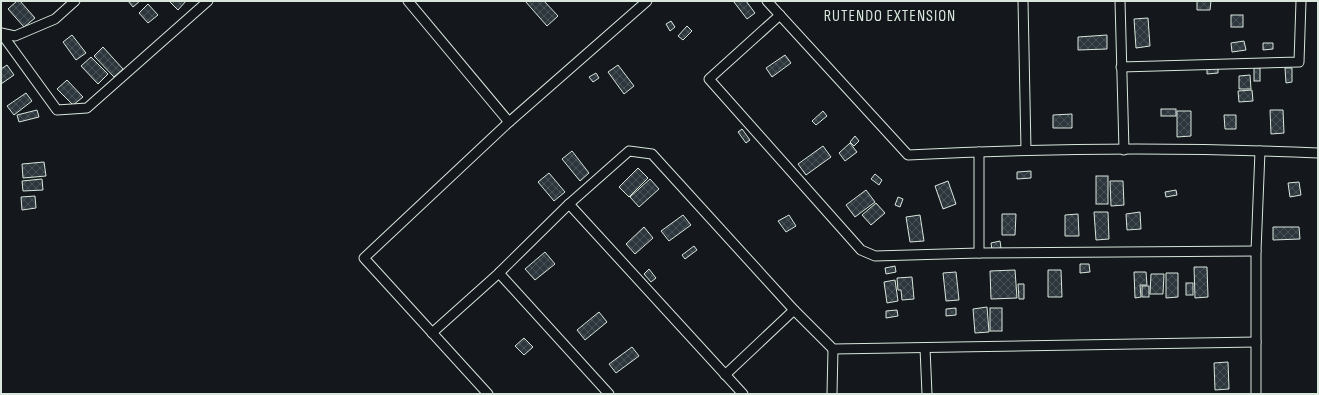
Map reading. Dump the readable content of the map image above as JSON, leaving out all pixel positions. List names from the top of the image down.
{
  "districts": ["RUTENDO EXTENSION"]
}
